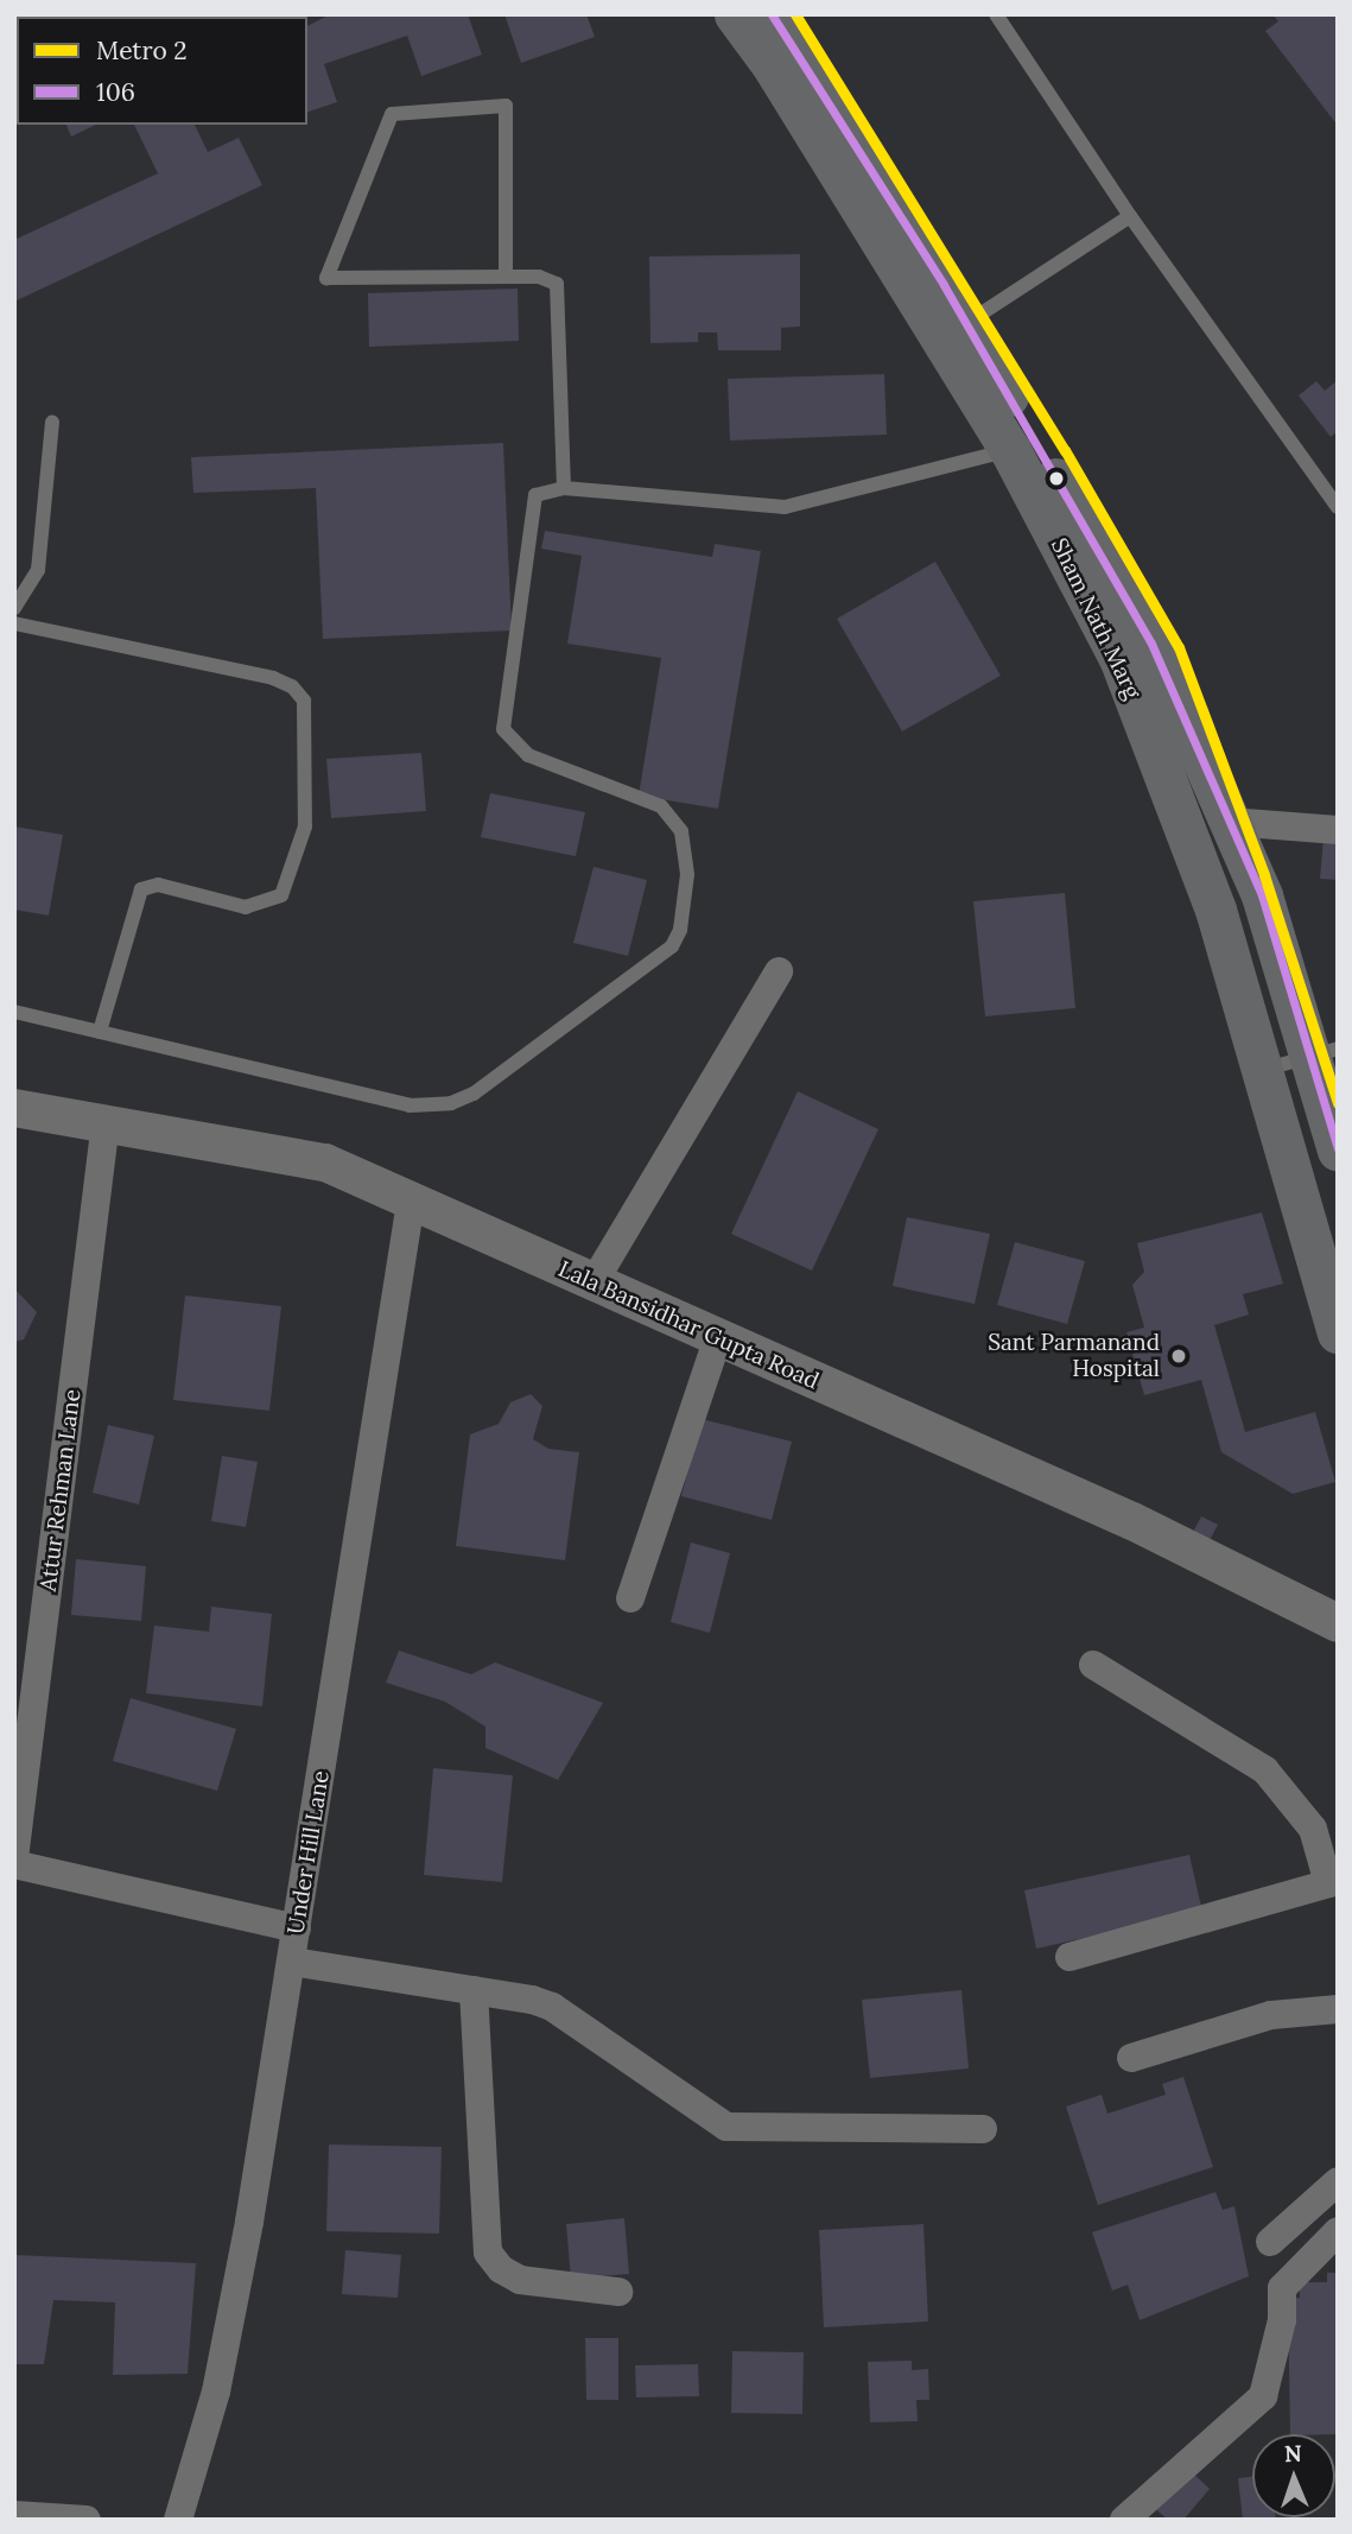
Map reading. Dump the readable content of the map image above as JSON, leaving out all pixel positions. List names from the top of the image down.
{
  "streets": {
    "main road": ["Sham Nath Marg"],
    "street": ["Lala Bansidhar Gupta Road", "Attur Rehman Lane", "Under Hill Lane"]
  },
  "crossings": [
    ["Lala Bansidhar Gupta Road", "Attur Rehman Lane"],
    ["Lala Bansidhar Gupta Road", "Under Hill Lane"]
  ],
  "places": ["Sant Parmanand Hospital"],
  "lines": ["metro line 2", "transit line 106"],
  "legend": ["Metro 2", "106"],
  "north": "top"
}
